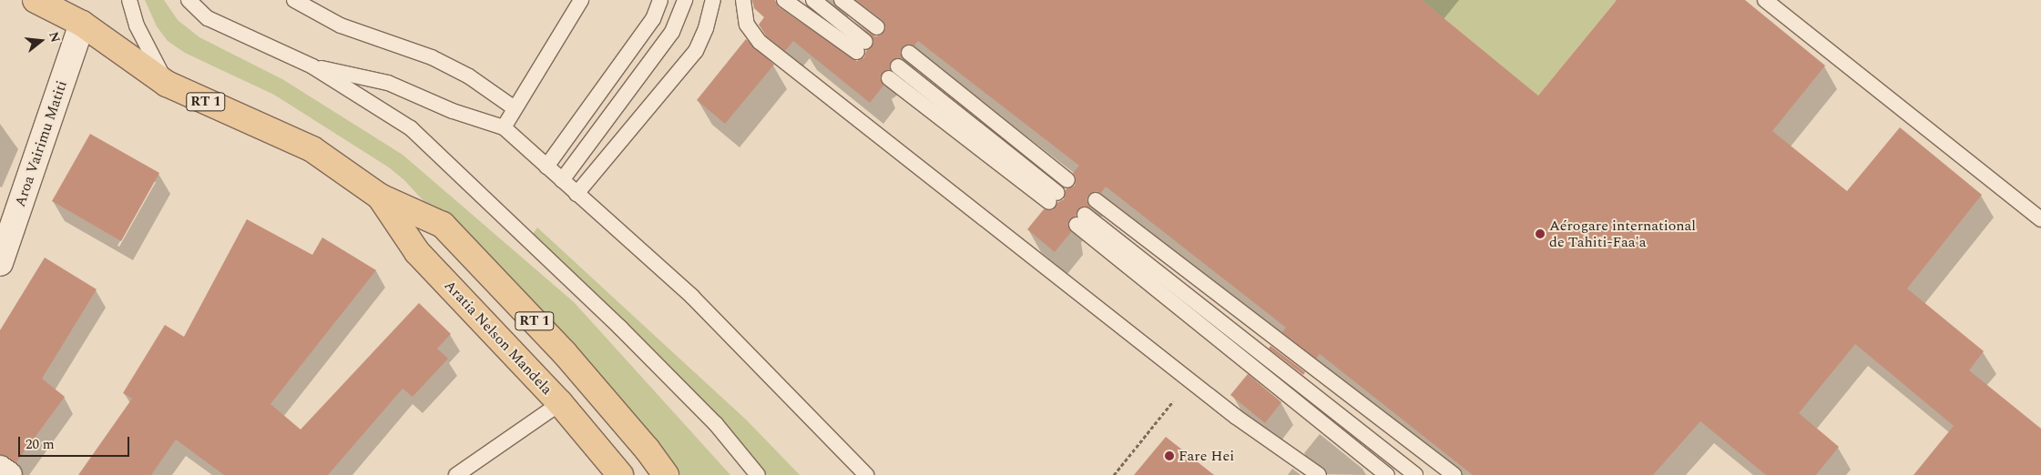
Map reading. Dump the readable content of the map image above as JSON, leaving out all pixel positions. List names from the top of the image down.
{
  "streets": {
    "main road": ["RT 1", "Aratia Nelson Mandela"],
    "street": ["Aroa Vairimu Matiti"]
  },
  "crossings": [
    ["Aroa Vairimu Matiti", "Aratia Nelson Mandela"]
  ],
  "places": ["Aérogare international de Tahiti-Faa'a", "Fare Hei"],
  "scale_bar": "20 m",
  "north": "right"
}
